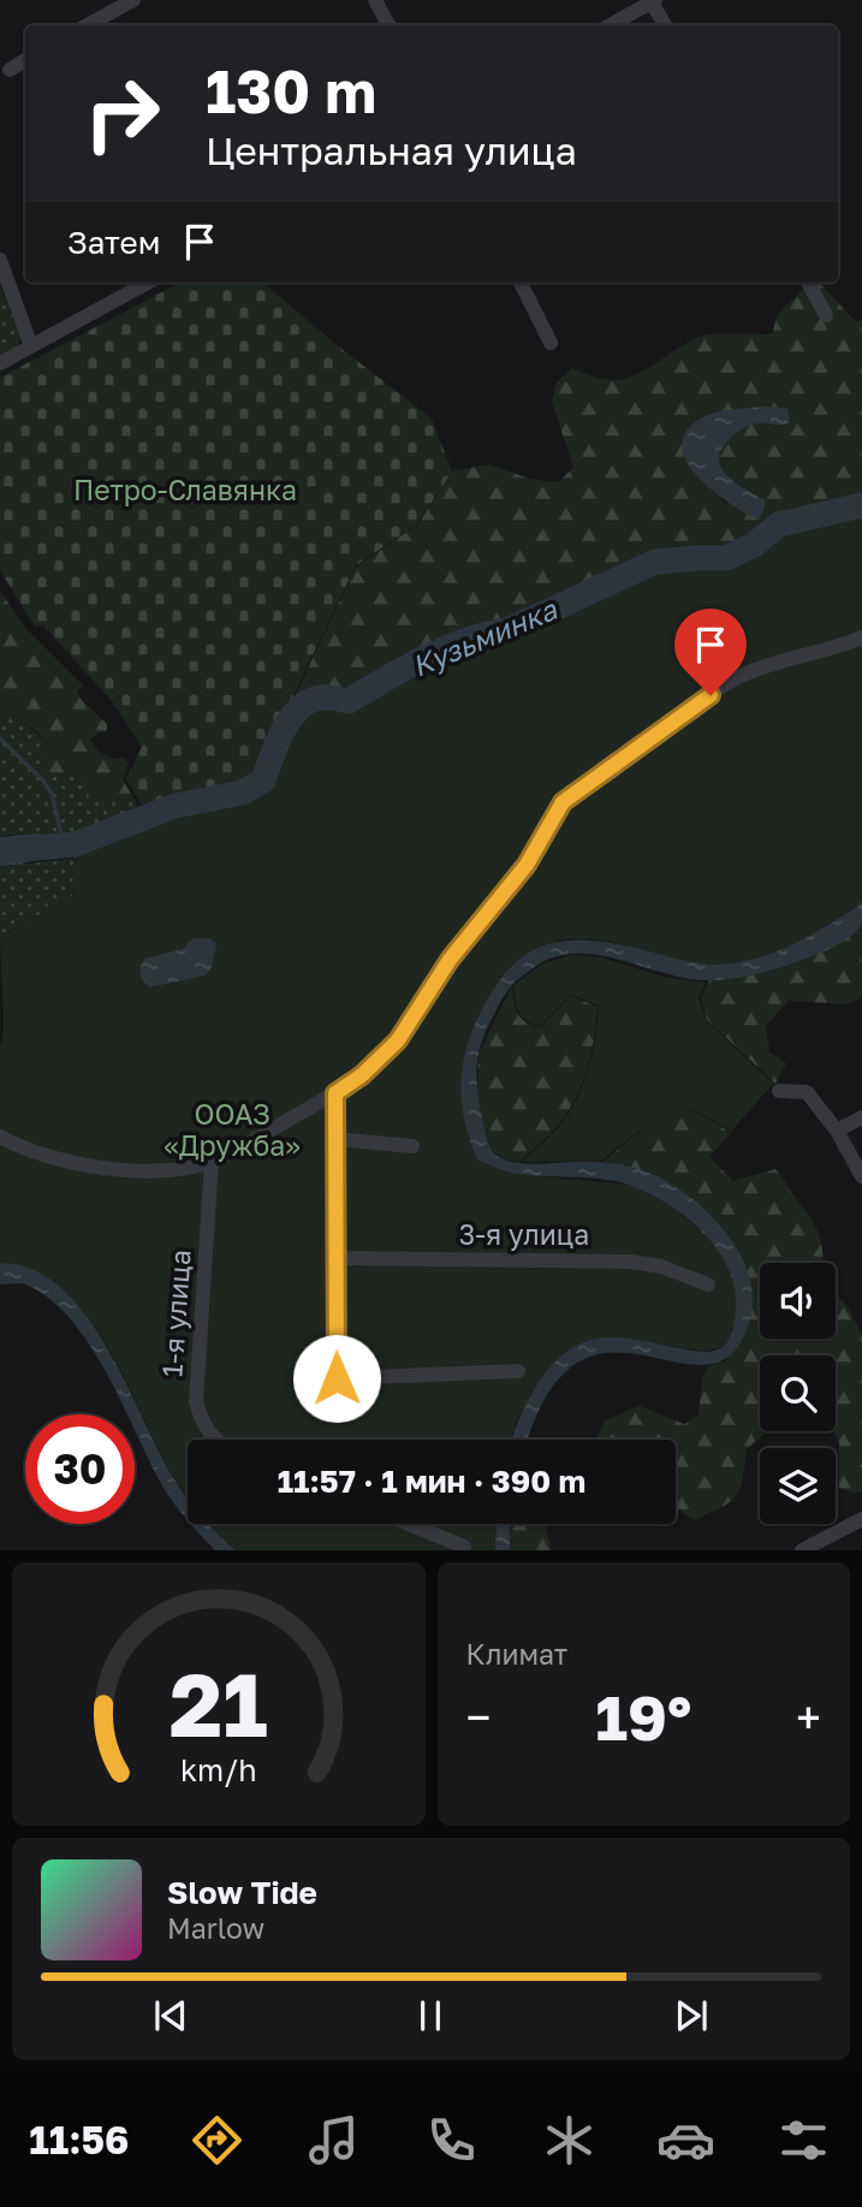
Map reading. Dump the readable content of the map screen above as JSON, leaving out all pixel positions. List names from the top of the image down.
{
  "streets": {
    "street": ["3-я улица", "1-я улица"]
  },
  "water": ["Кузьминка"],
  "parks": ["Петро-Славянка", "ООАЗ «Дружба»"],
  "page": {
    "turn": ["130 m", "Центральная улица"],
    "then": "Затем",
    "limit": "30",
    "trip": "11:57 · 1 мин · 390 m",
    "tile": "Климат",
    "heat": ["−", "19°", "+"],
    "song": ["Slow Tide", "Marlow"],
    "tabs": "11:56",
    "gauge": ["21", "km/h"]
  }
}
